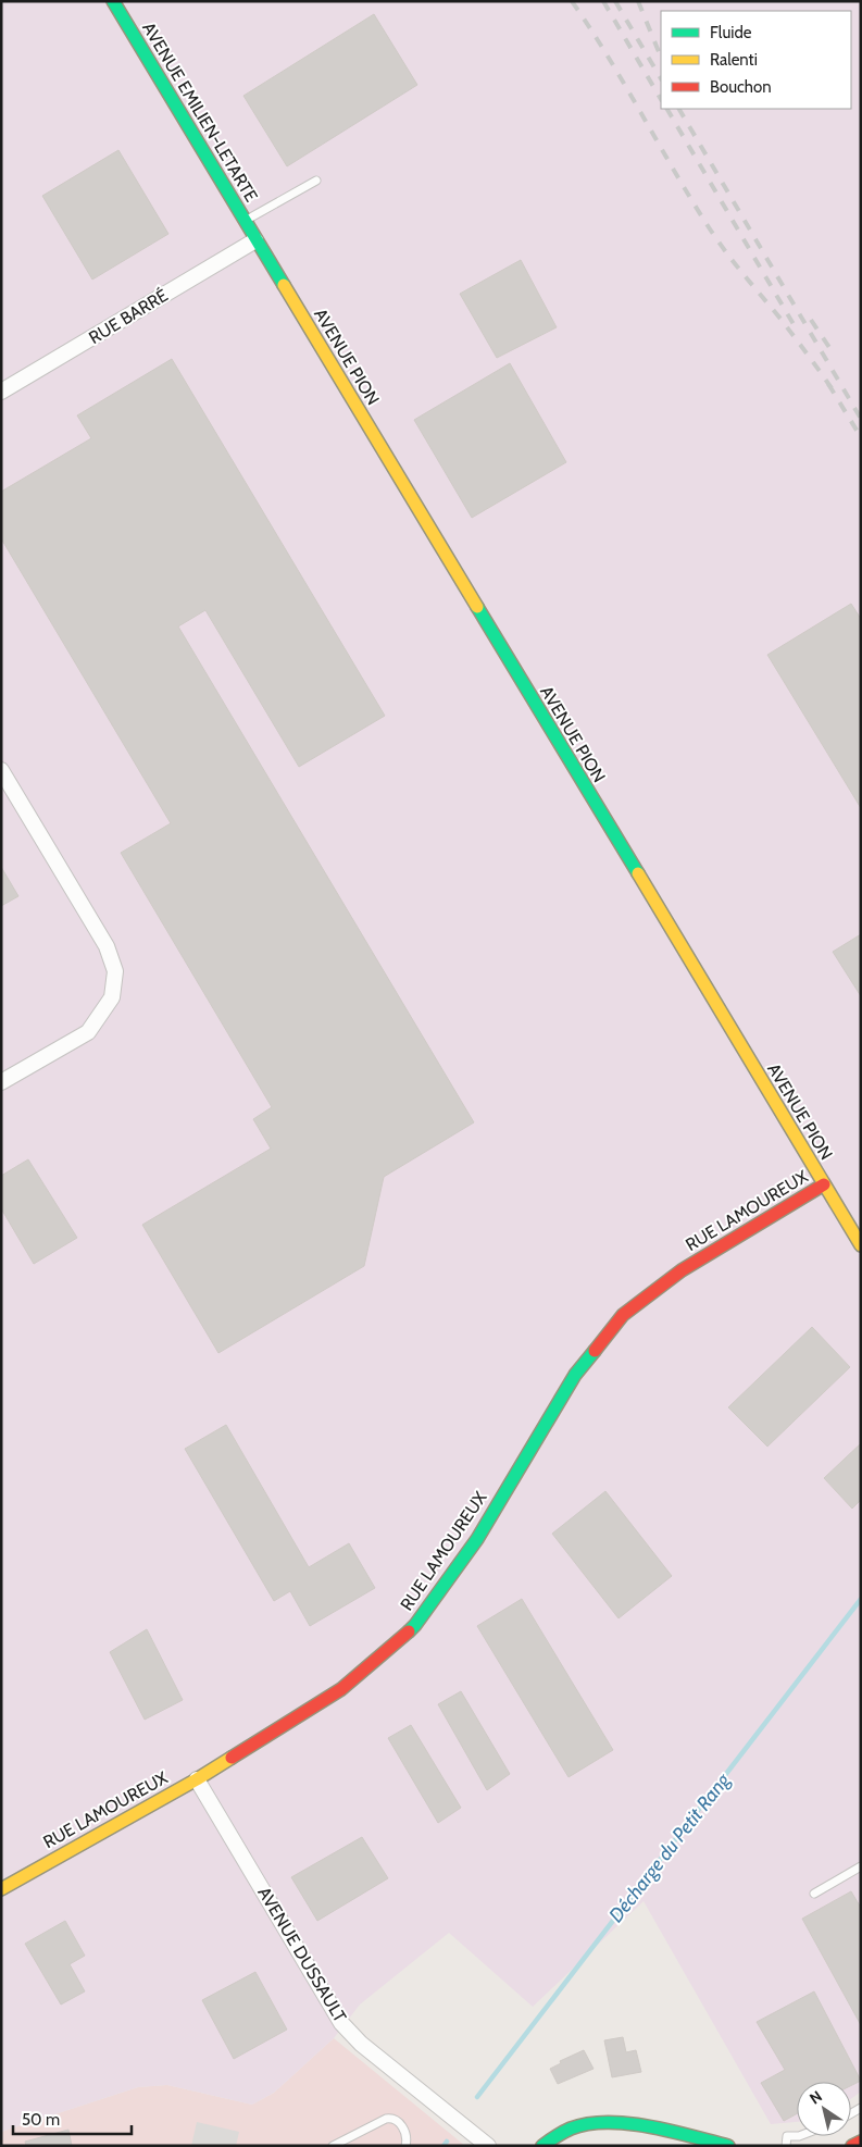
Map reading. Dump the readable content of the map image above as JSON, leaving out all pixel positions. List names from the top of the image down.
{
  "streets": {
    "street": [
      "AVENUE EMILIEN-LETARTE",
      "RUE BARRÉ",
      "AVENUE PION",
      "RUE LAMOUREUX",
      "AVENUE DUSSAULT"
    ]
  },
  "crossings": [
    ["AVENUE EMILIEN-LETARTE", "RUE BARRÉ"],
    ["AVENUE EMILIEN-LETARTE", "AVENUE PION"],
    ["RUE BARRÉ", "AVENUE PION"],
    ["AVENUE PION", "RUE LAMOUREUX"],
    ["RUE LAMOUREUX", "AVENUE DUSSAULT"]
  ],
  "water": ["Décharge du Petit Rang"],
  "legend": ["Fluide", "Ralenti", "Bouchon"],
  "scale_bar": "50 m",
  "north": "top left"
}
